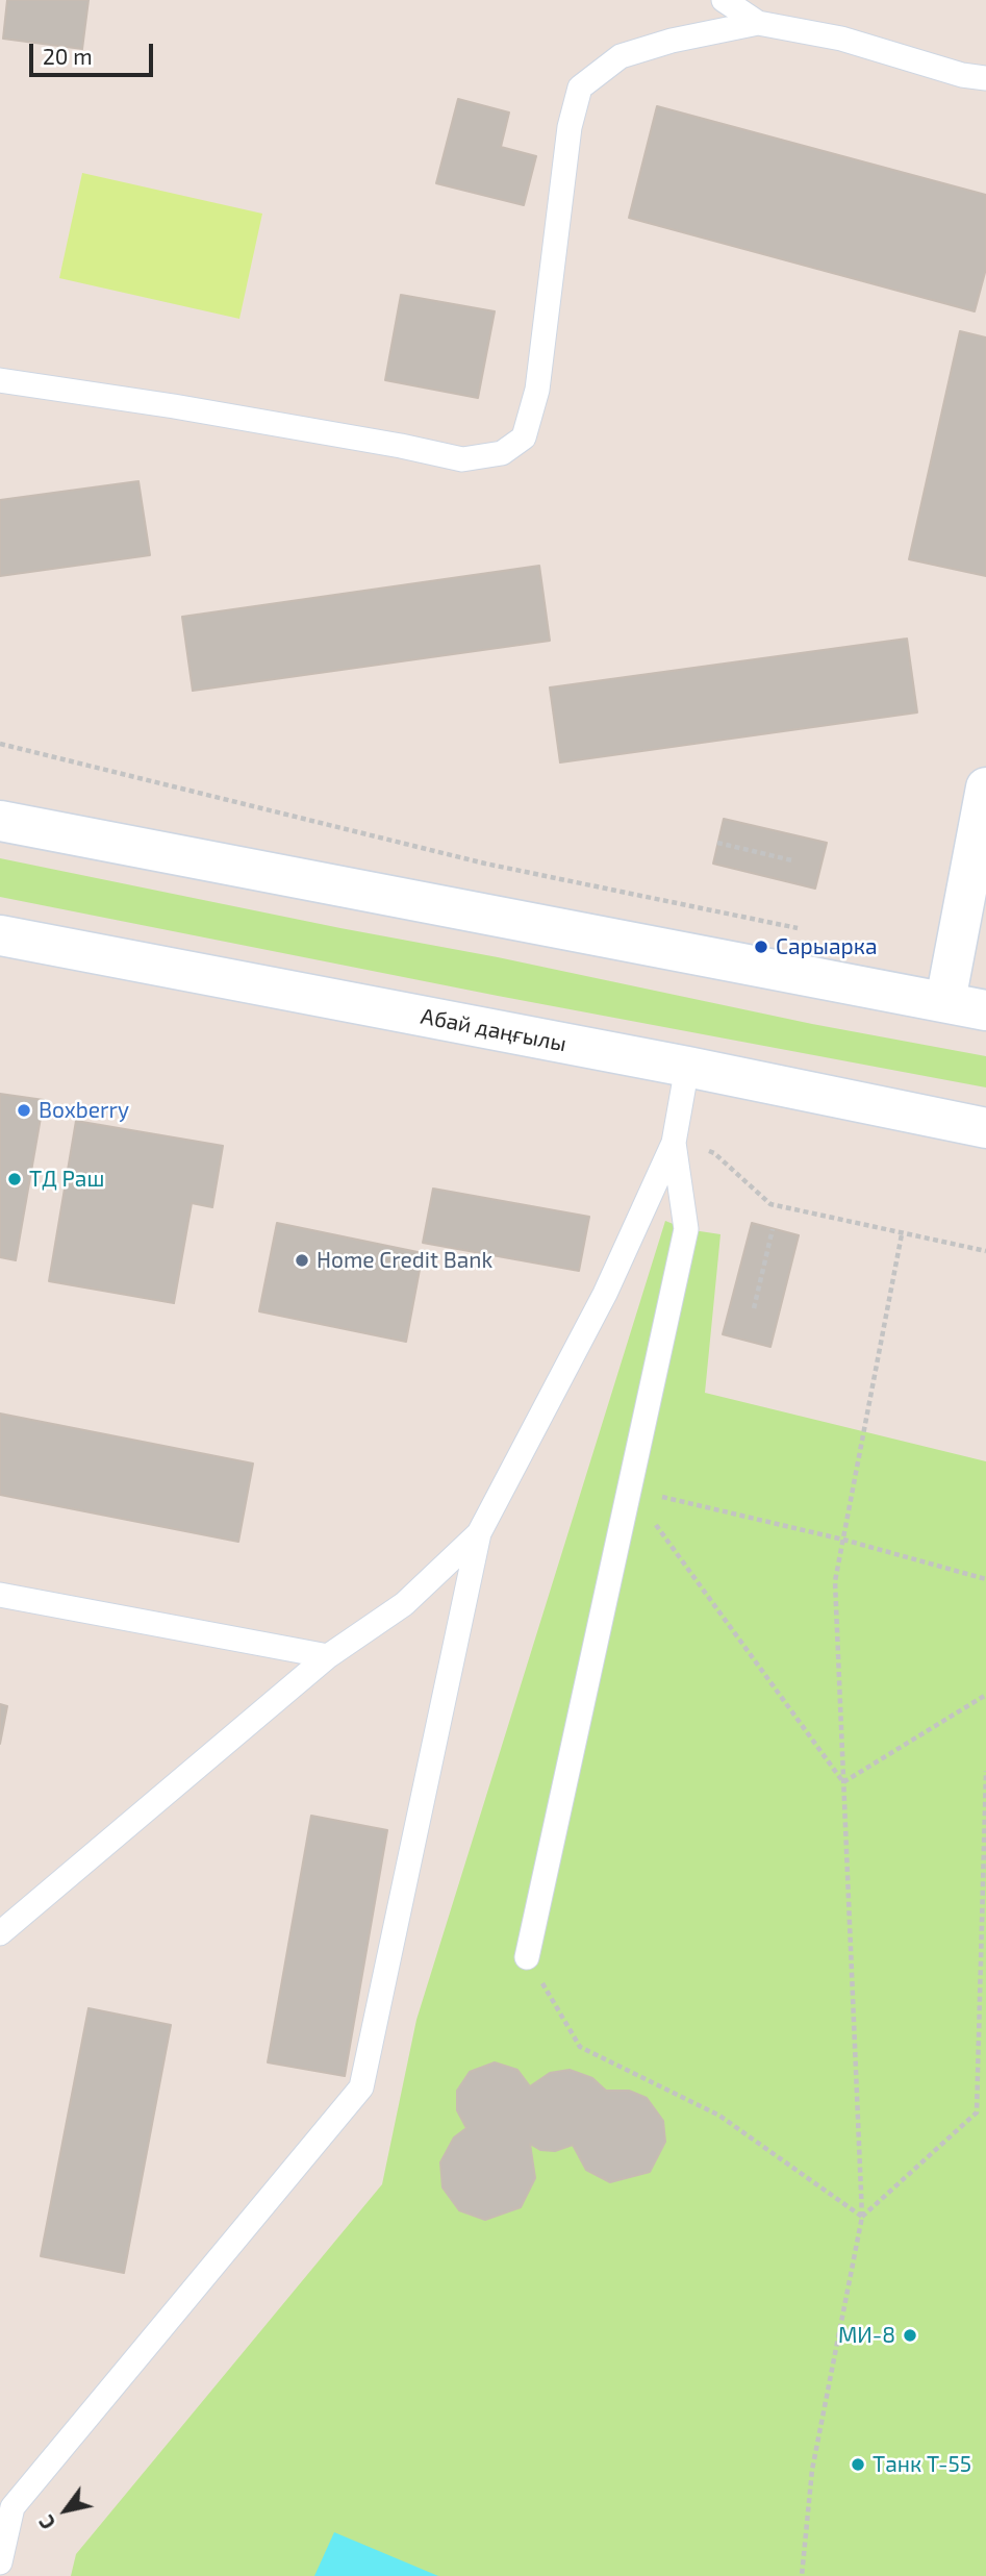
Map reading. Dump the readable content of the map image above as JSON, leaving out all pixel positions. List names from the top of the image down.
{
  "streets": {
    "main road": ["Абай даңғылы"]
  },
  "places": [
    "Сарыарка",
    "Boxberry",
    "ТД Раш",
    "Home Credit Bank",
    "МИ-8",
    "Танк Т-55"
  ],
  "scale_bar": "20 m",
  "north": "bottom left"
}
